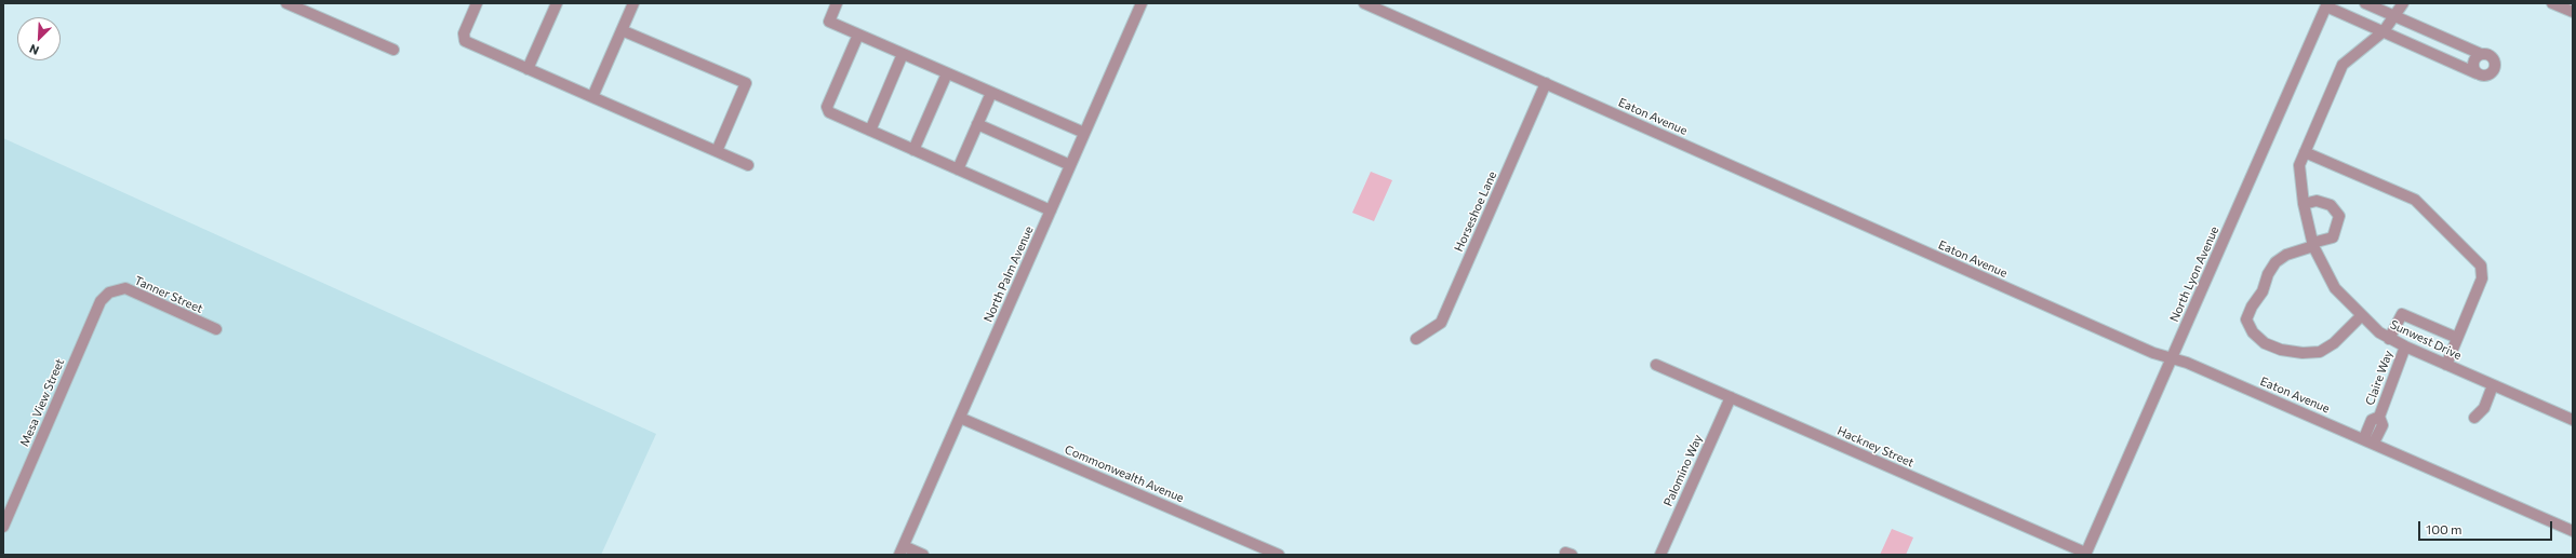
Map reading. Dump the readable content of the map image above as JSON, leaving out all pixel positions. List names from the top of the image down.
{
  "streets": {
    "street": [
      "Eaton Avenue",
      "Horseshoe Lane",
      "North Palm Avenue",
      "North Lyon Avenue",
      "Tanner Street",
      "Sunwest Drive",
      "Claire Way",
      "Mesa View Street",
      "Hackney Street",
      "Palomino Way",
      "Commonwealth Avenue"
    ]
  },
  "crossings": [
    ["Eaton Avenue", "Horseshoe Lane"],
    ["Eaton Avenue", "North Lyon Avenue"],
    ["Eaton Avenue", "Claire Way"],
    ["North Palm Avenue", "Commonwealth Avenue"],
    ["North Lyon Avenue", "Hackney Street"],
    ["Tanner Street", "Mesa View Street"],
    ["Sunwest Drive", "Claire Way"],
    ["Hackney Street", "Palomino Way"]
  ],
  "scale_bar": "100 m",
  "north": "bottom left"
}
